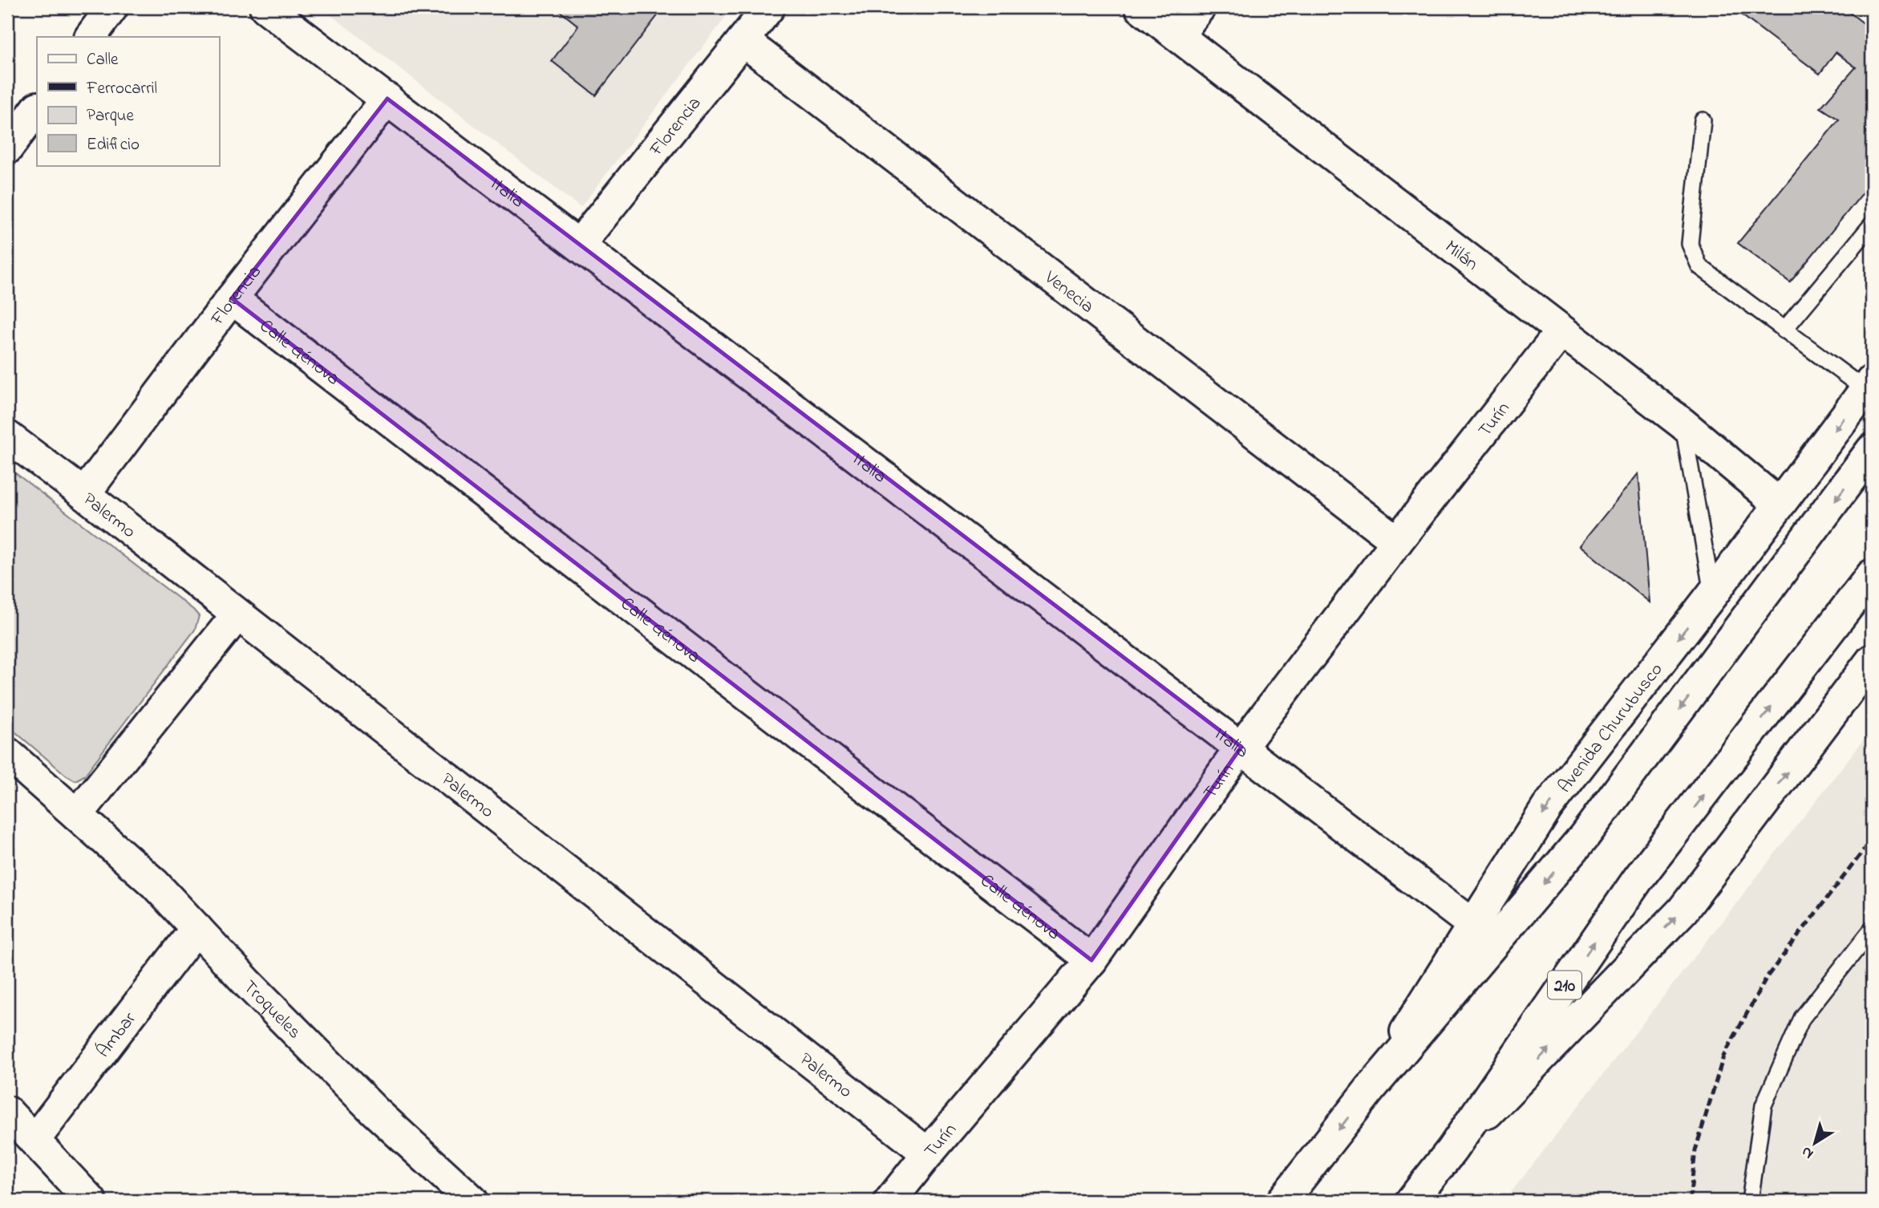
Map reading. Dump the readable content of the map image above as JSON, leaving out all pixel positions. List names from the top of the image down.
{
  "streets": {
    "main road": [
      "Florencia",
      "Italia",
      "Milán",
      "Venecia",
      "Calle Génova",
      "Turín",
      "Palermo",
      "Avenida Churubusco",
      "210",
      "Troqueles",
      "Ámbar"
    ]
  },
  "crossings": [
    ["Florencia", "Italia"],
    ["Florencia", "Venecia"],
    ["Florencia", "Calle Génova"],
    ["Florencia", "Palermo"],
    ["Italia", "Turín"],
    ["Italia", "Avenida Churubusco"],
    ["Milán", "Turín"],
    ["Milán", "Avenida Churubusco"],
    ["Venecia", "Turín"],
    ["Calle Génova", "Turín"],
    ["Turín", "Palermo"],
    ["Troqueles", "Ámbar"]
  ],
  "legend": [
    "Calle",
    "Ferrocarril",
    "Parque",
    "Edificio"
  ],
  "north": "bottom left"
}
